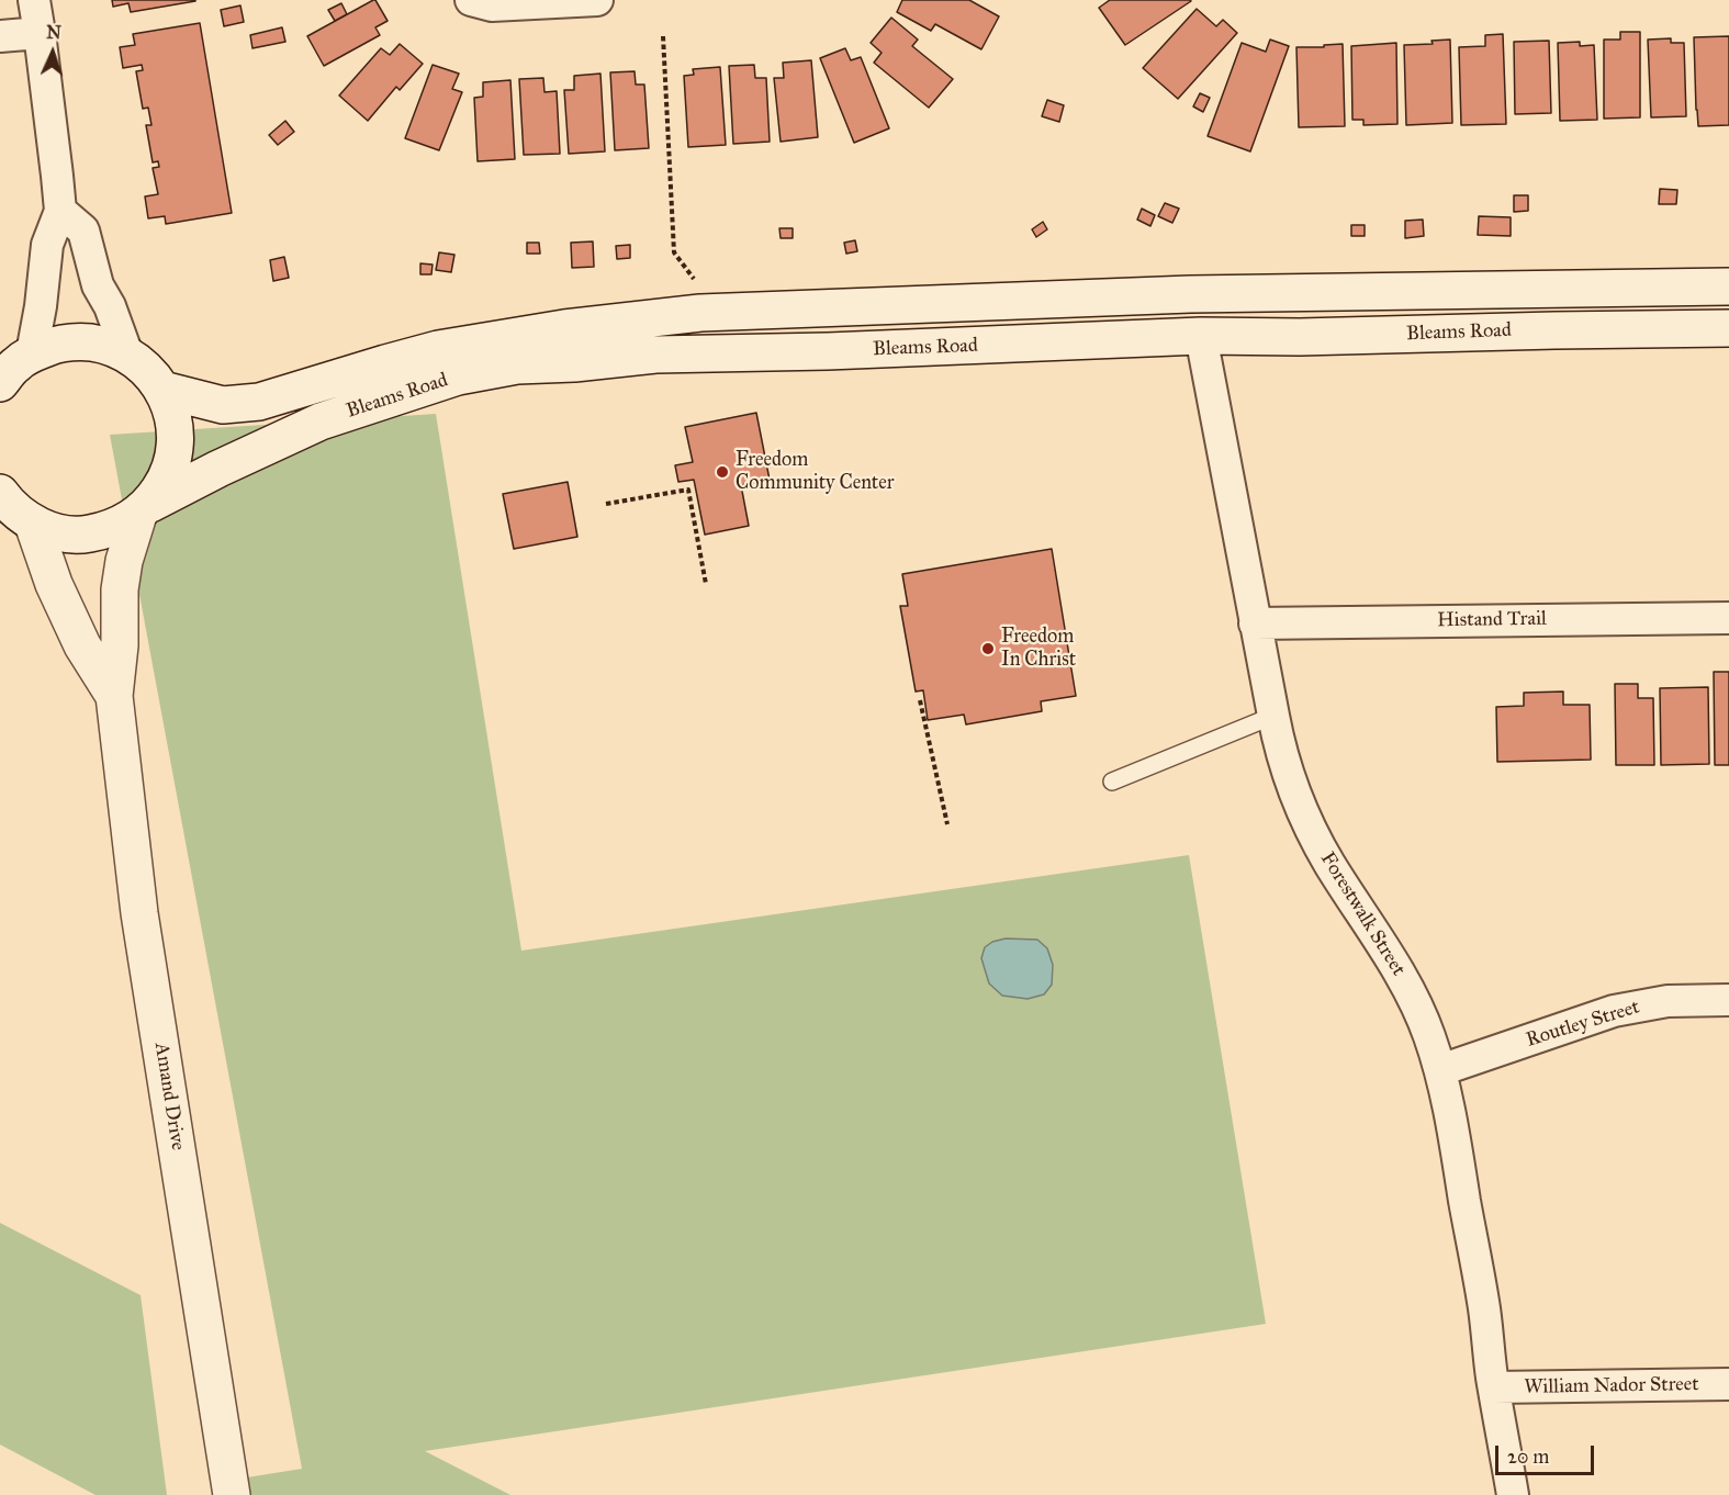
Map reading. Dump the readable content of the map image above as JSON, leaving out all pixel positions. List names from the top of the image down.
{
  "streets": {
    "main road": ["Bleams Road", "Amand Drive"],
    "street": [
      "Histand Trail",
      "Forestwalk Street",
      "Routley Street",
      "William Nador Street"
    ]
  },
  "crossings": [
    ["Bleams Road", "Forestwalk Street"],
    ["Bleams Road", "Amand Drive"],
    ["Histand Trail", "Forestwalk Street"],
    ["Forestwalk Street", "Routley Street"],
    ["Forestwalk Street", "William Nador Street"]
  ],
  "places": ["Freedom Community Center", "Freedom In Christ"],
  "scale_bar": "20 m",
  "north": "top"
}
